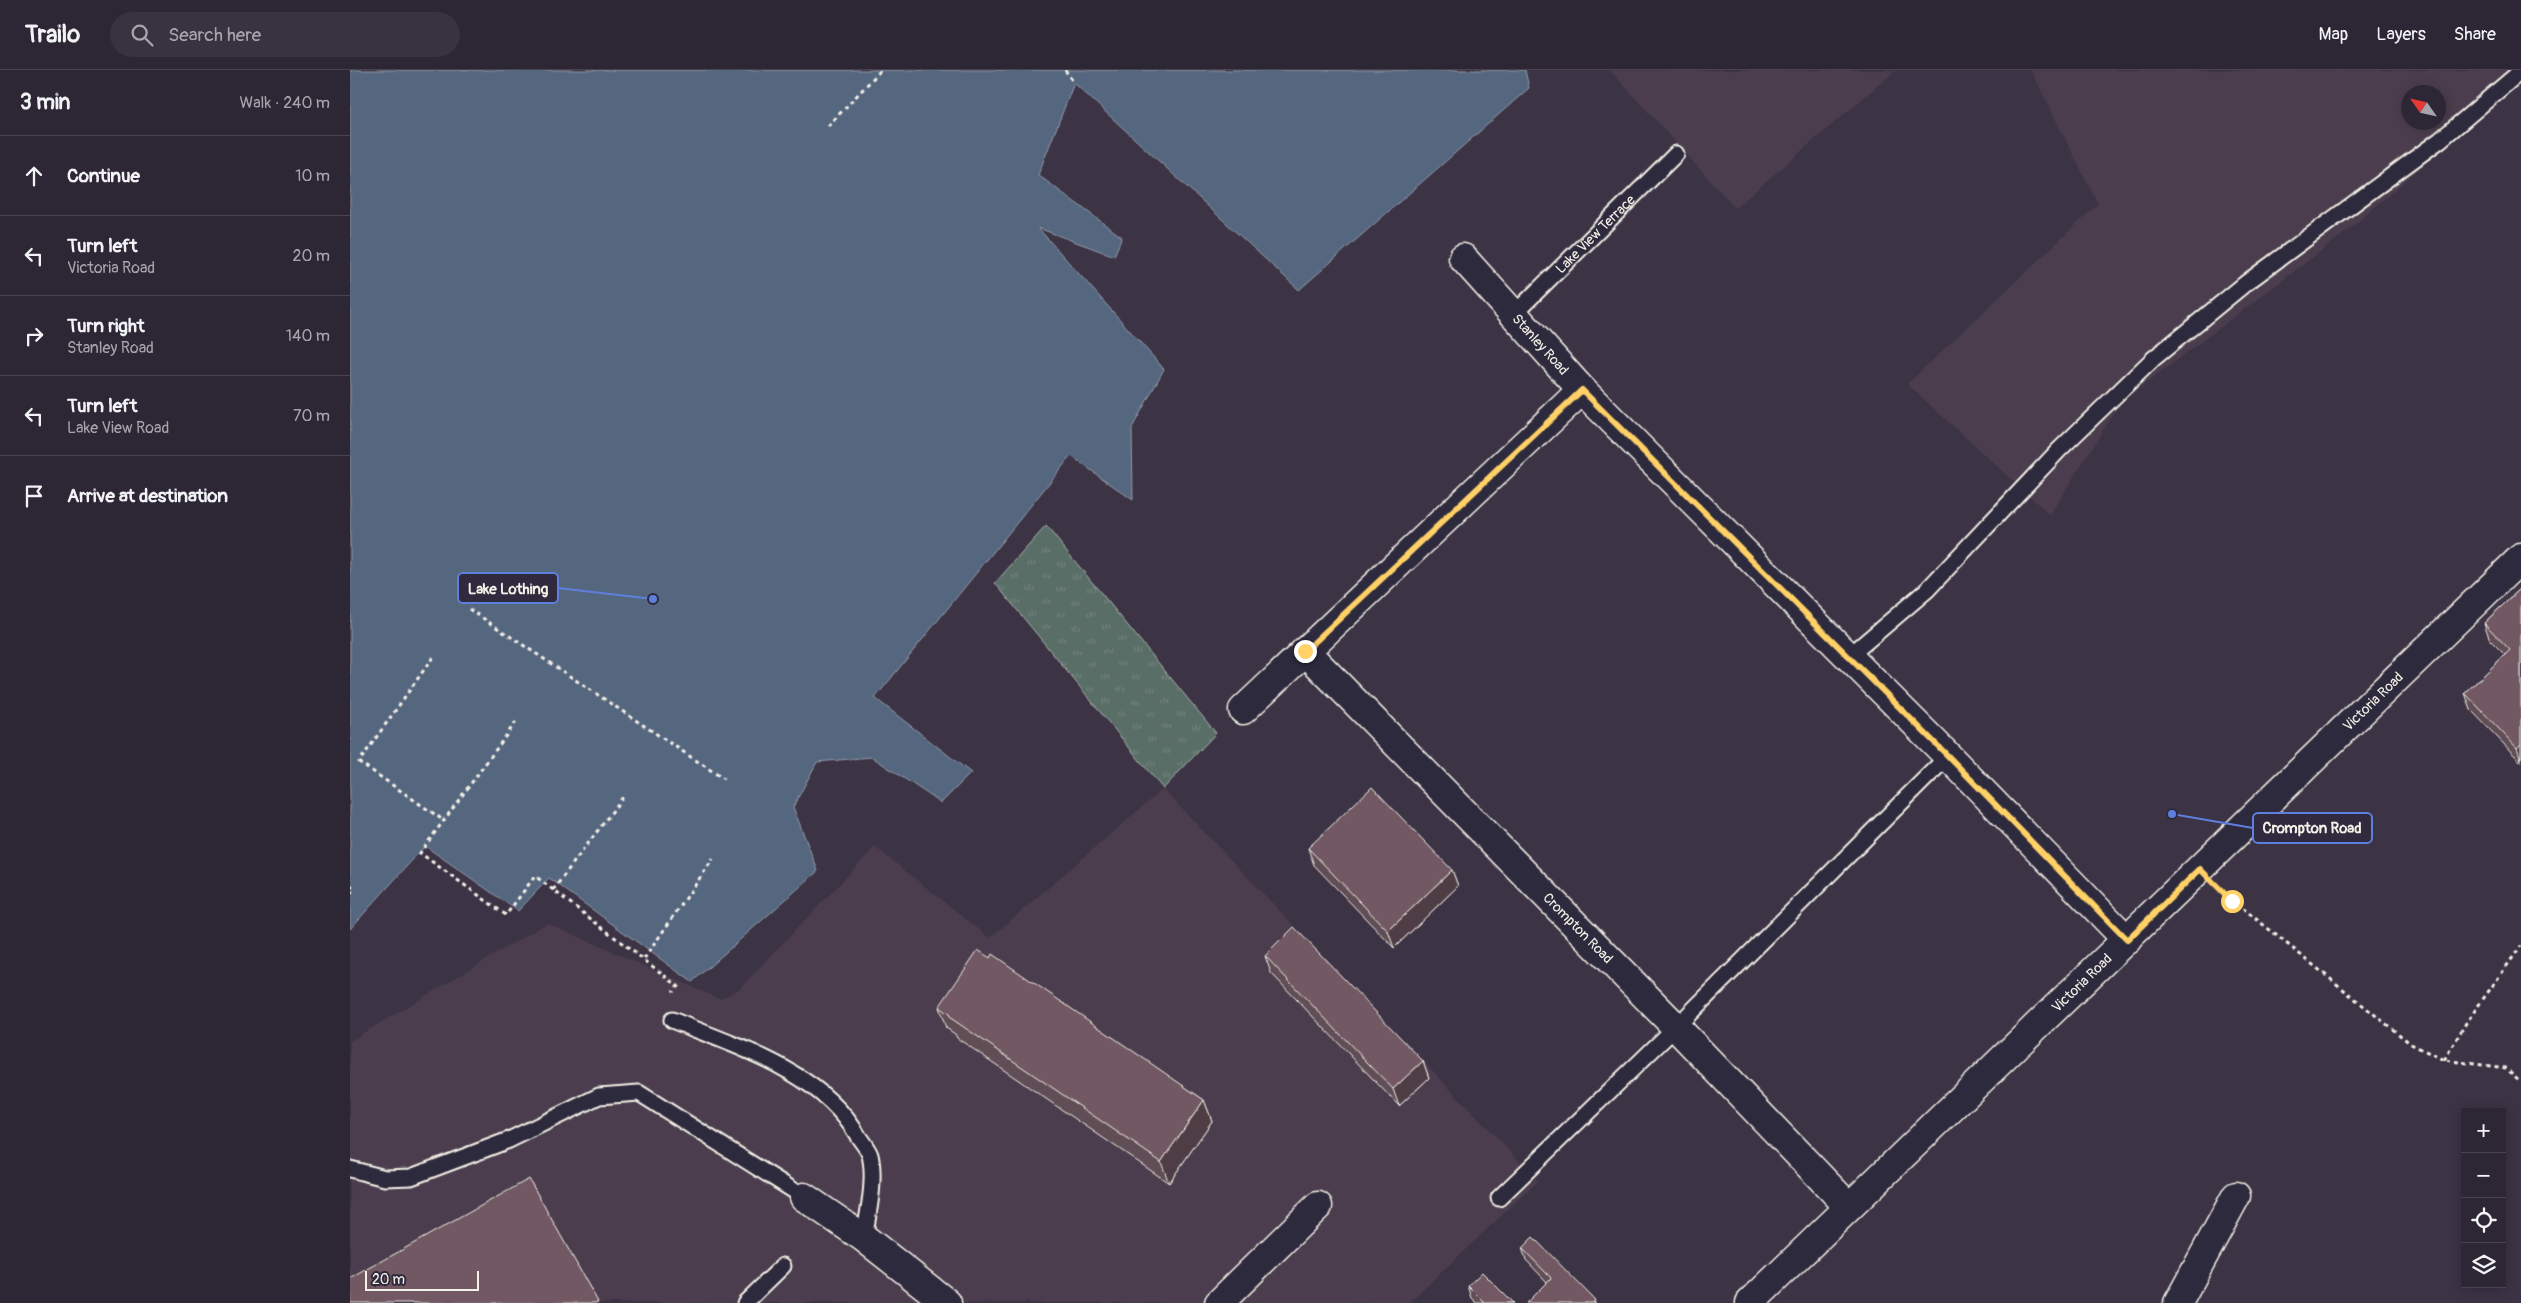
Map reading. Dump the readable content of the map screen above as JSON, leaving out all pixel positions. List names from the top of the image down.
{
  "streets": {
    "street": ["Stanley Road", "Victoria Road", "Crompton Road"],
    "lane": ["Lake View Terrace"]
  },
  "crossings": [
    ["Lake View Terrace", "Stanley Road"],
    ["Stanley Road", "Victoria Road"],
    ["Victoria Road", "Crompton Road"]
  ],
  "places": ["Lake Lothing", "Crompton Road"],
  "scale_bar": "20 m",
  "north": "top left",
  "page": {
    "header": "Trailo",
    "search": "Search here",
    "nav": ["Map", "Layers", "Share"],
    "heading": ["3 min", "Walk · 240 m"],
    "list": [
      ["Continue", "10 m"],
      ["Turn left", "Victoria Road", "20 m"],
      ["Turn right", "Stanley Road", "140 m"],
      ["Turn left", "Lake View Road", "70 m"],
      "Arrive at destination"
    ],
    "map_buttons": ["+", "−"],
    "scale": "20 m"
  }
}
